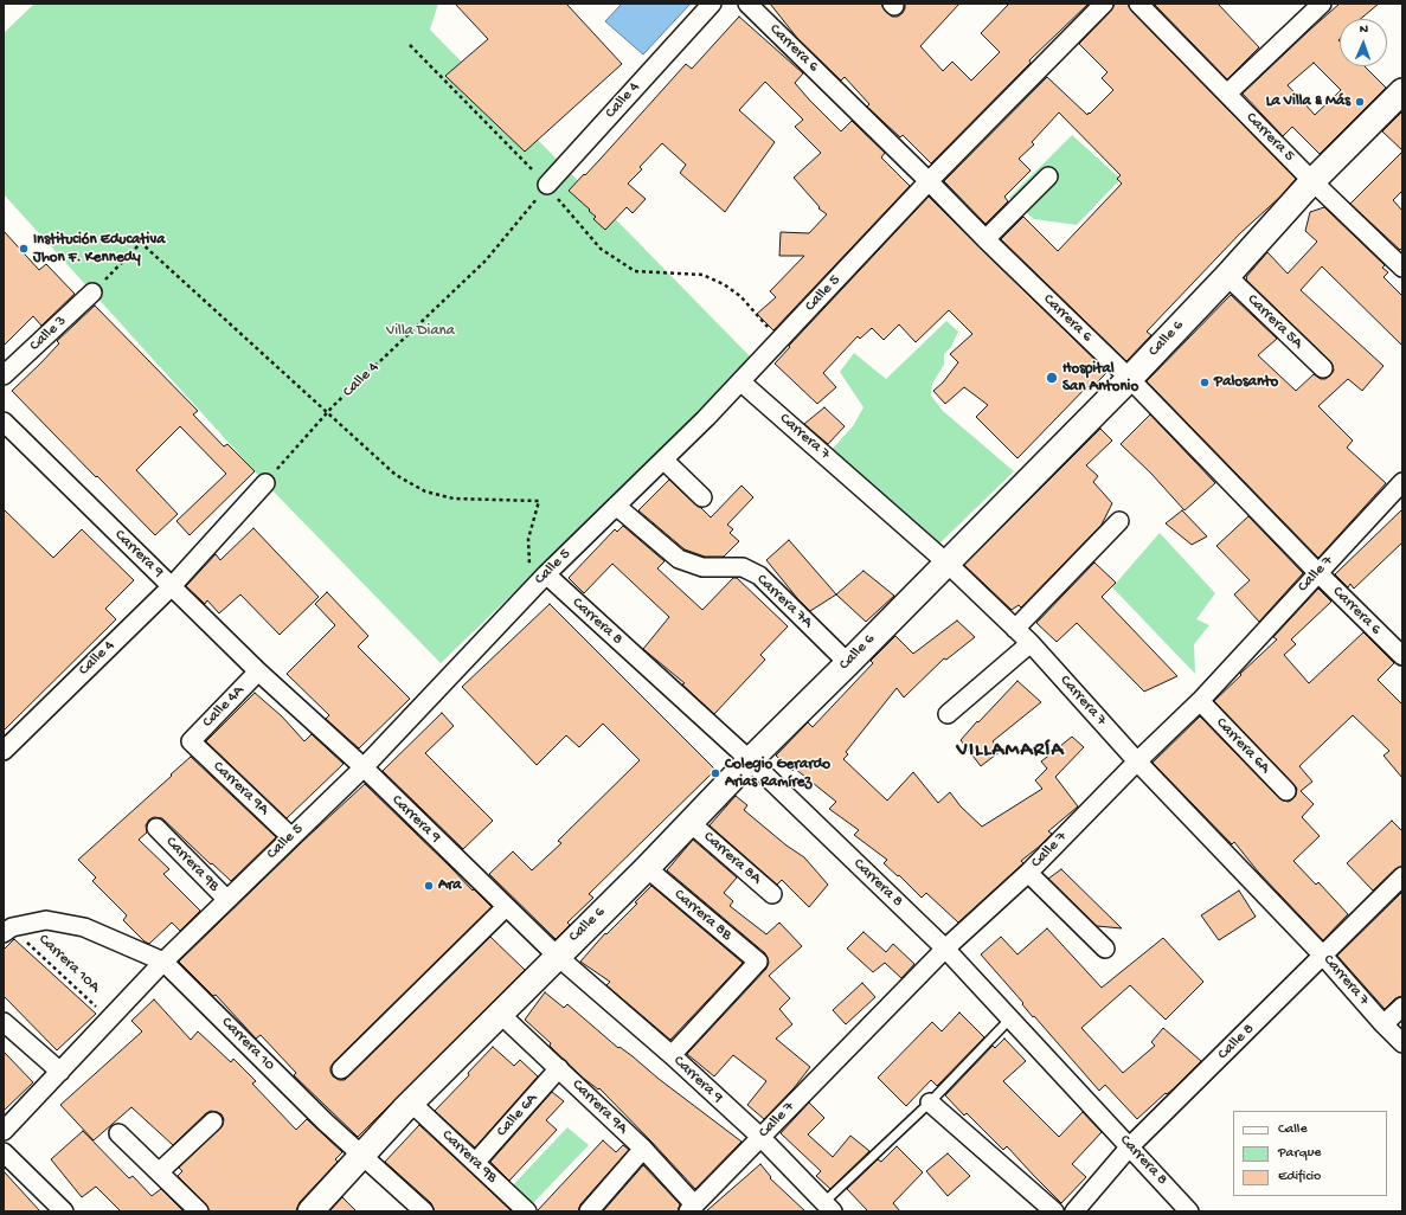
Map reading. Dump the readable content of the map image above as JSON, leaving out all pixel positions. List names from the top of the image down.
{
  "streets": {
    "main road": ["Calle 6"],
    "street": [
      "Carrera 6",
      "Calle 4",
      "Carrera 5",
      "Calle 5",
      "Carrera 5A",
      "Calle 3",
      "Carrera 7",
      "Carrera 9",
      "Calle 7",
      "Carrera 7A",
      "Carrera 8",
      "Calle 4A",
      "Carrera 6A",
      "Carrera 9A",
      "Carrera 8A",
      "Carrera 9B",
      "Carrera 8B",
      "Calle 8",
      "Carrera 10",
      "Calle 6A"
    ],
    "path": ["Carrera 10A"]
  },
  "crossings": [
    ["Carrera 6", "Calle 5"],
    ["Carrera 6", "Calle 6"],
    ["Carrera 6", "Calle 7"],
    ["Calle 4", "Carrera 9"],
    ["Carrera 5", "Calle 6"],
    ["Calle 5", "Carrera 7"],
    ["Calle 5", "Carrera 9"],
    ["Calle 5", "Carrera 7A"],
    ["Calle 5", "Carrera 8"],
    ["Calle 5", "Carrera 9A"],
    ["Calle 5", "Carrera 9B"],
    ["Calle 5", "Carrera 10A"],
    ["Calle 5", "Carrera 10"],
    ["Carrera 5A", "Calle 6"],
    ["Calle 6", "Carrera 7"],
    ["Calle 6", "Carrera 9"],
    ["Calle 6", "Carrera 7A"],
    ["Calle 6", "Carrera 8"],
    ["Calle 6", "Carrera 9A"],
    ["Calle 6", "Carrera 8A"],
    ["Calle 6", "Carrera 9B"],
    ["Calle 6", "Carrera 8B"],
    ["Calle 6", "Carrera 10"],
    ["Carrera 7", "Calle 7"],
    ["Carrera 7", "Calle 8"],
    ["Carrera 9", "Calle 7"],
    ["Carrera 9", "Calle 4A"],
    ["Carrera 9", "Carrera 8B"],
    ["Calle 7", "Carrera 8"],
    ["Calle 7", "Carrera 6A"],
    ["Calle 7", "Carrera 9A"],
    ["Carrera 8", "Calle 8"],
    ["Calle 4A", "Carrera 9A"],
    ["Carrera 9A", "Calle 6A"],
    ["Carrera 9B", "Calle 6A"],
    ["Carrera 10A", "Carrera 10"]
  ],
  "districts": ["VILLAMARÍA"],
  "parks": ["Villa Diana"],
  "places": [
    "La Villa & Más",
    "Institución Educativa Jhon F. Kennedy",
    "Hospital San Antonio",
    "Palosanto",
    "Colegio Gerardo Arias Ramírez",
    "Ara"
  ],
  "legend": ["Calle", "Parque", "Edificio"],
  "north": "top"
}
